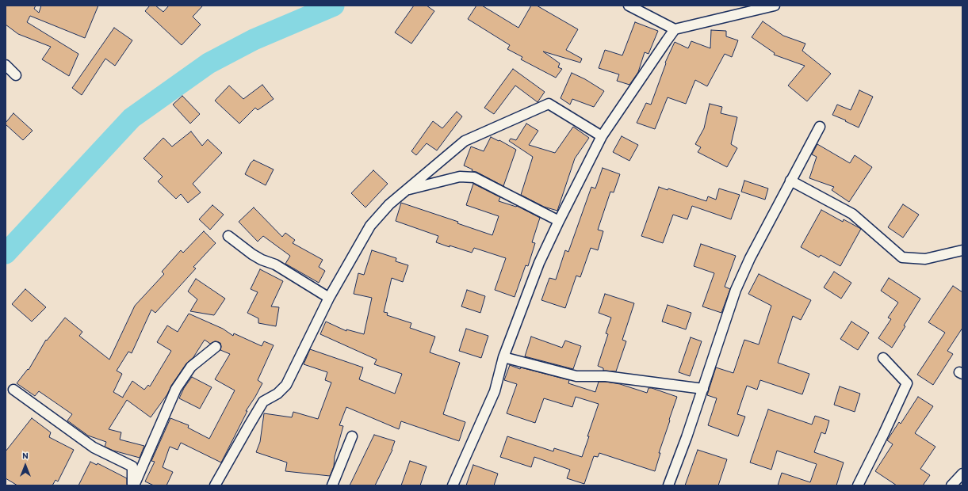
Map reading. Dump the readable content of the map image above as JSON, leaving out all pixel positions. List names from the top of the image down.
{
  "north": "top"
}
